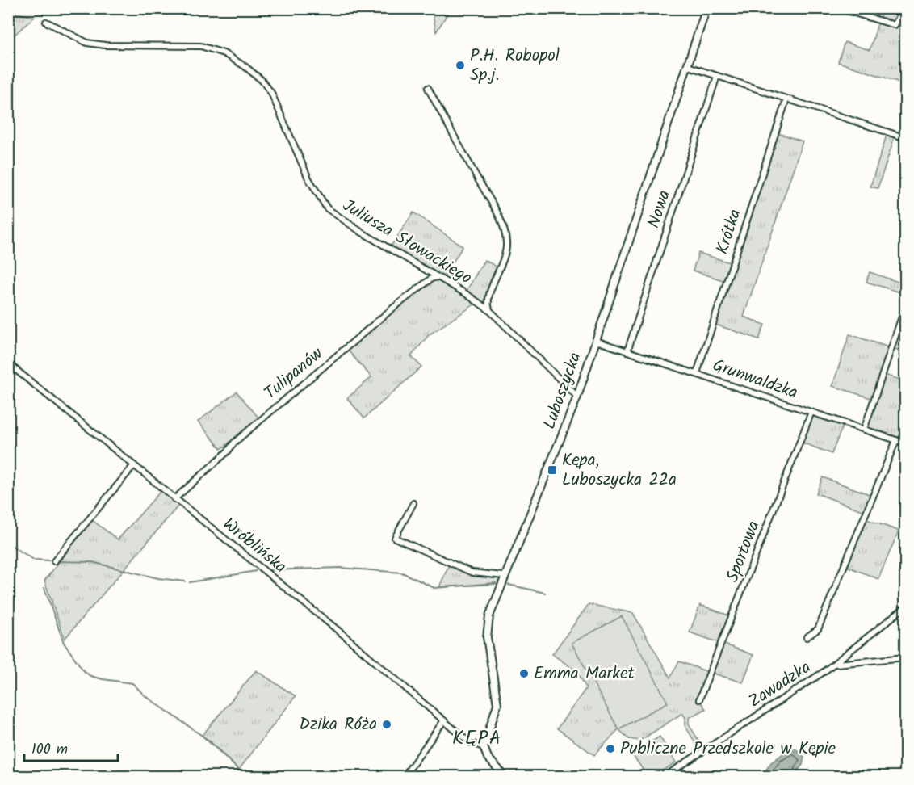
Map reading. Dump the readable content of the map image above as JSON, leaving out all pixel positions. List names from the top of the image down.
{
  "streets": {
    "street": [
      "Nowa",
      "Krótka",
      "Juliusza Słowackiego",
      "Tulipanów",
      "Grunwaldzka",
      "Luboszycka",
      "Wróblińska",
      "Sportowa",
      "Zawadzka"
    ]
  },
  "crossings": [
    ["Nowa", "Grunwaldzka"],
    ["Krótka", "Grunwaldzka"],
    ["Juliusza Słowackiego", "Tulipanów"],
    ["Juliusza Słowackiego", "Luboszycka"],
    ["Tulipanów", "Wróblińska"],
    ["Grunwaldzka", "Luboszycka"],
    ["Grunwaldzka", "Sportowa"],
    ["Luboszycka", "Wróblińska"]
  ],
  "districts": ["KĘPA"],
  "places": {
    "other": [
      "P.H. Robopol Sp.j.",
      "Emma Market",
      "Dzika Róża",
      "Publiczne Przedszkole w Kępie"
    ],
    "transit": ["Kępa, Luboszycka 22a"]
  },
  "scale_bar": "100 m"
}
